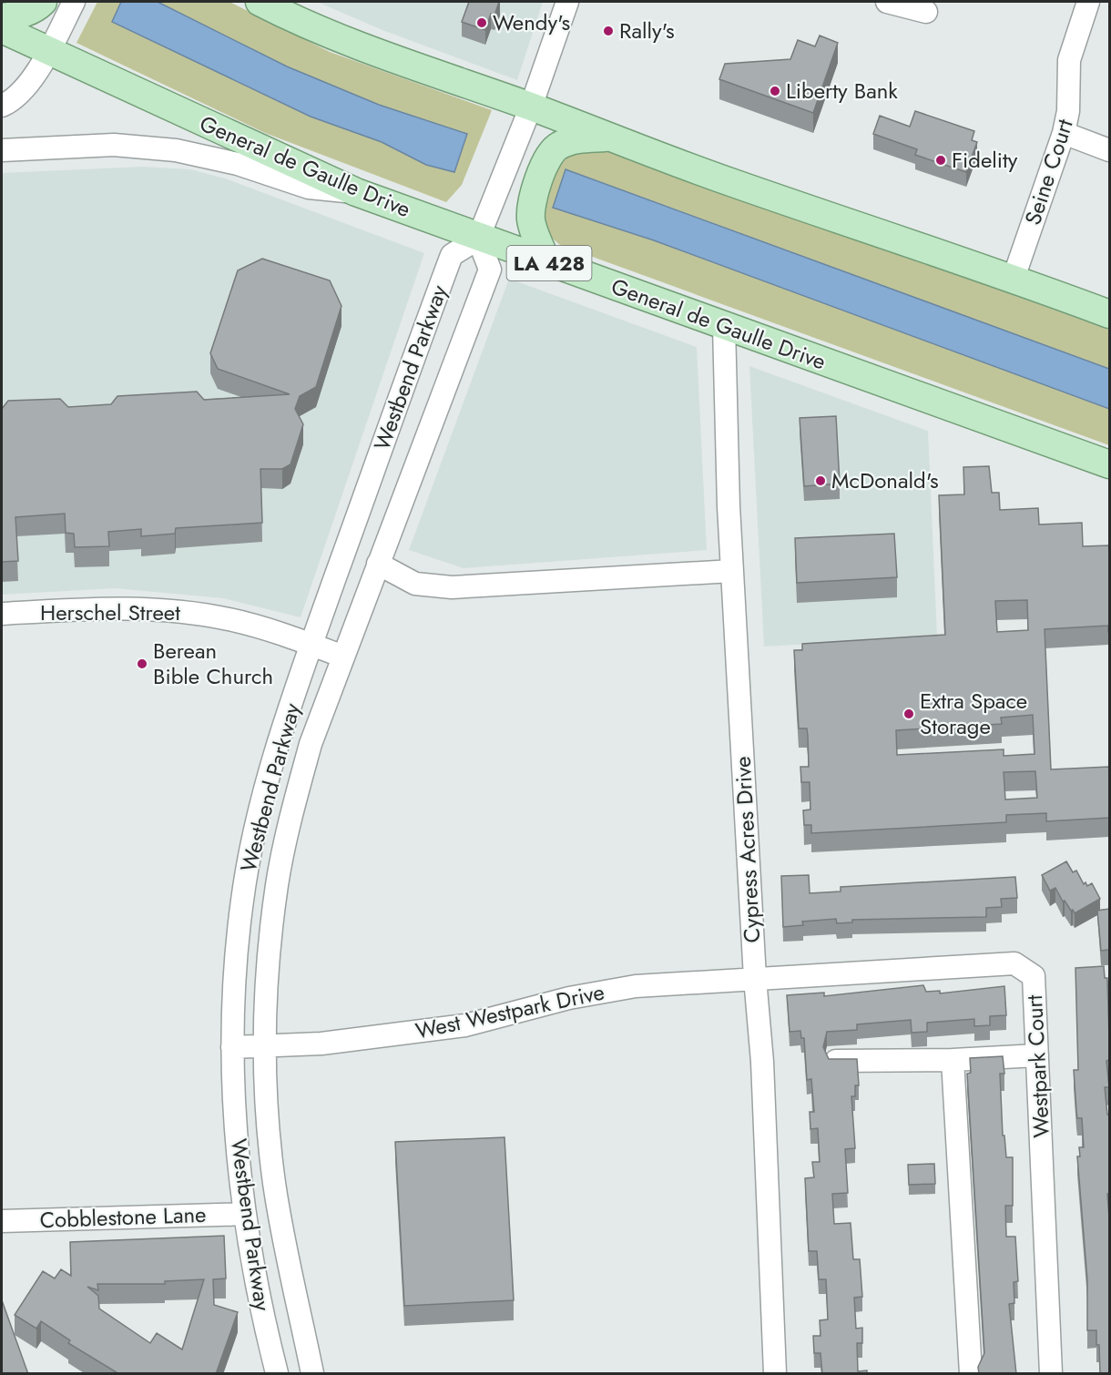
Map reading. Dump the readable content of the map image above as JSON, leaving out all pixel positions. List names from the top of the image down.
{
  "streets": {
    "main road": ["General de Gaulle Drive", "LA 428"],
    "street": [
      "Seine Court",
      "Westbend Parkway",
      "Herschel Street",
      "Cypress Acres Drive",
      "West Westpark Drive",
      "Westpark Court",
      "Cobblestone Lane"
    ]
  },
  "crossings": [
    ["General de Gaulle Drive", "Westbend Parkway"],
    ["General de Gaulle Drive", "Cypress Acres Drive"],
    ["Westbend Parkway", "Herschel Street"],
    ["Westbend Parkway", "West Westpark Drive"],
    ["Westbend Parkway", "Cobblestone Lane"],
    ["Cypress Acres Drive", "West Westpark Drive"],
    ["Cypress Acres Drive", "Westpark Court"],
    ["West Westpark Drive", "Westpark Court"]
  ],
  "places": [
    "Wendy's",
    "Rally's",
    "Liberty Bank",
    "Fidelity",
    "McDonald's",
    "Berean Bible Church",
    "Extra Space Storage"
  ]
}
